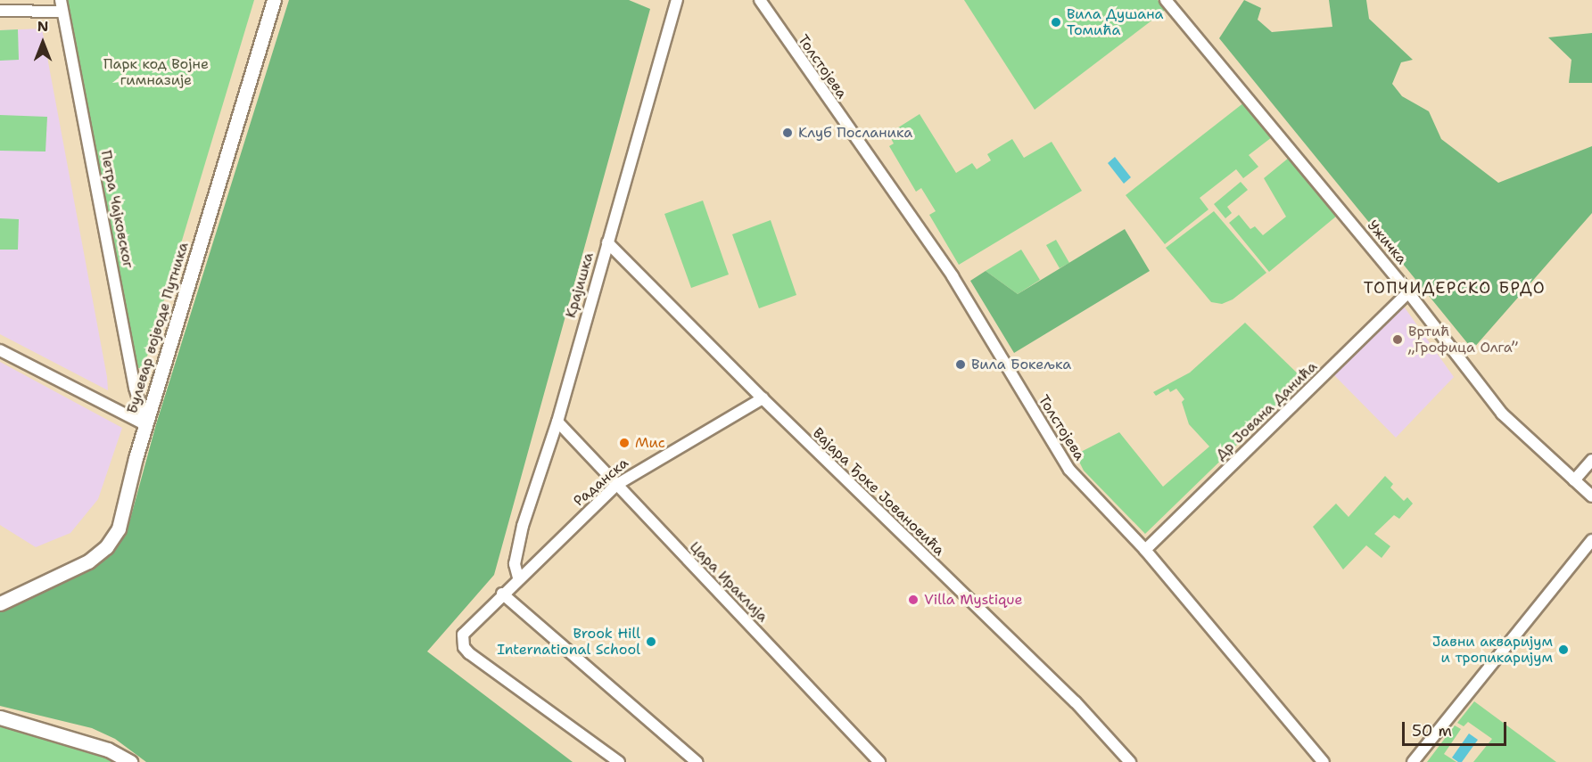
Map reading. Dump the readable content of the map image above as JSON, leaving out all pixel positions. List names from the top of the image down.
{
  "streets": {
    "street": [
      "Толстојева",
      "Петра Чајковског",
      "Ужичка",
      "Крајишка",
      "Булевар војводе Путника",
      "Др Јована Данића",
      "Раданска",
      "Вајара Ђоке Јовановића",
      "Цара Ираклија"
    ]
  },
  "crossings": [
    ["Толстојева", "Др Јована Данића"],
    ["Петра Чајковског", "Булевар војводе Путника"],
    ["Ужичка", "Др Јована Данића"],
    ["Крајишка", "Раданска"],
    ["Крајишка", "Вајара Ђоке Јовановића"],
    ["Крајишка", "Цара Ираклија"],
    ["Раданска", "Вајара Ђоке Јовановића"],
    ["Раданска", "Цара Ираклија"]
  ],
  "districts": ["ТОПЧИДЕРСКО БРДО"],
  "parks": ["Парк код Војне гимназије"],
  "places": [
    "Вила Душана Томића",
    "Клуб Посланика",
    "Вртић „Грофица Олга”",
    "Вила Бокељка",
    "Мис",
    "Villa Mystique",
    "Brook Hill International School",
    "Јавни акваријум и тропикаријум"
  ],
  "scale_bar": "50 m",
  "north": "top"
}
